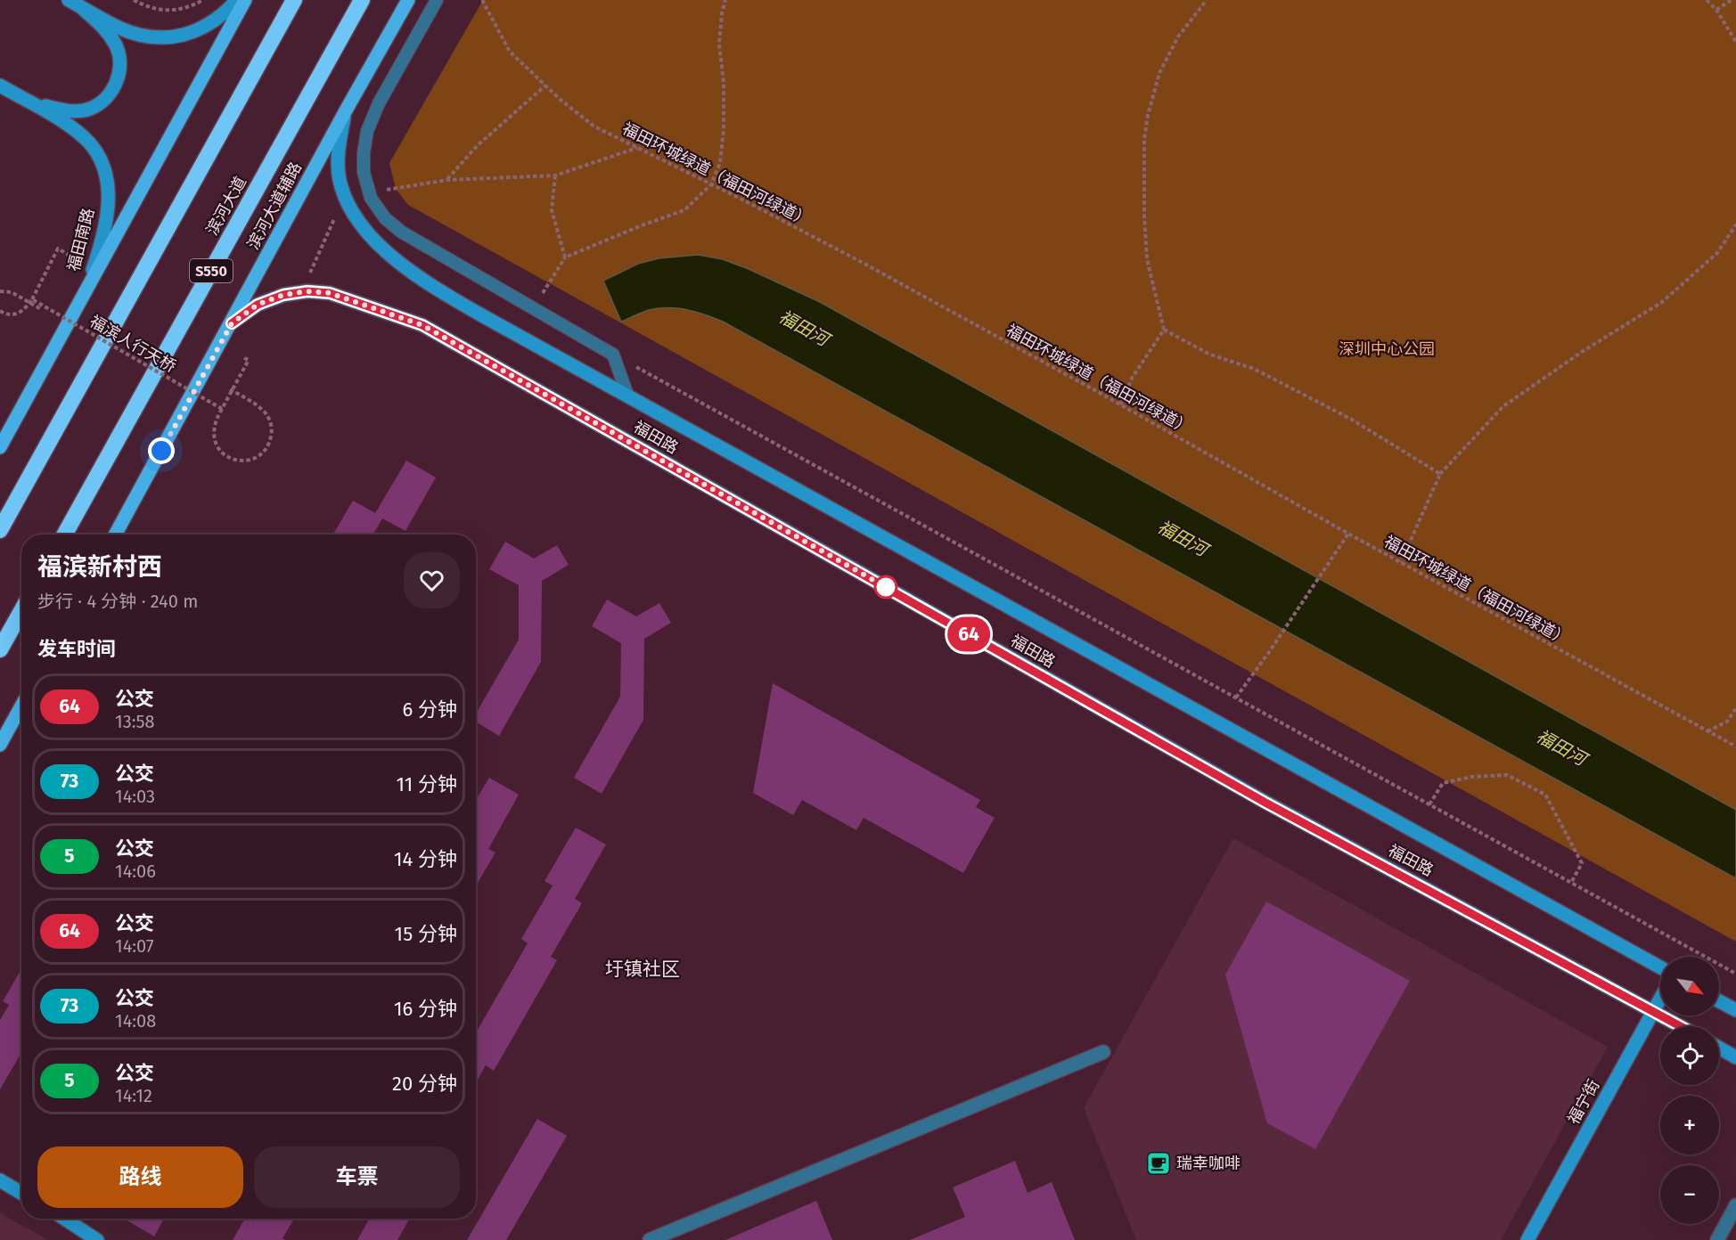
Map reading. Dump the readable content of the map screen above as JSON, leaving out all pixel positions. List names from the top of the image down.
{
  "streets": {
    "highway": ["滨河大道", "S550"],
    "main road": [
      "滨河大道辅路",
      "福田南路",
      "福田路",
      "福宁街"
    ],
    "path": ["福田环城绿道（福田河绿道）", "福滨人行天桥"]
  },
  "crossings": [
    ["滨河大道辅路", "福田路"],
    ["福田路", "福宁街"]
  ],
  "districts": ["圩镇社区"],
  "water": ["福田河"],
  "parks": ["深圳中心公园"],
  "places": {
    "cafe": ["瑞幸咖啡"]
  },
  "lines": ["bus line 64"],
  "north": "bottom right",
  "page": {
    "on_map": "64",
    "heading": [
      ["福滨新村西", "步行 · 4 分钟 · 240 m"],
      "发车时间"
    ],
    "list": [
      {
        "mark": "64",
        "name": "公交",
        "note": "13:58",
        "value": "6 分钟"
      },
      {
        "mark": "73",
        "name": "公交",
        "note": "14:03",
        "value": "11 分钟"
      },
      {
        "mark": "5",
        "name": "公交",
        "note": "14:06",
        "value": "14 分钟"
      },
      {
        "mark": "64",
        "name": "公交",
        "note": "14:07",
        "value": "15 分钟"
      },
      {
        "mark": "73",
        "name": "公交",
        "note": "14:08",
        "value": "16 分钟"
      },
      {
        "mark": "5",
        "name": "公交",
        "note": "14:12",
        "value": "20 分钟"
      }
    ],
    "map_buttons": ["+", "−"],
    "buttons": ["路线", "车票"]
  }
}
